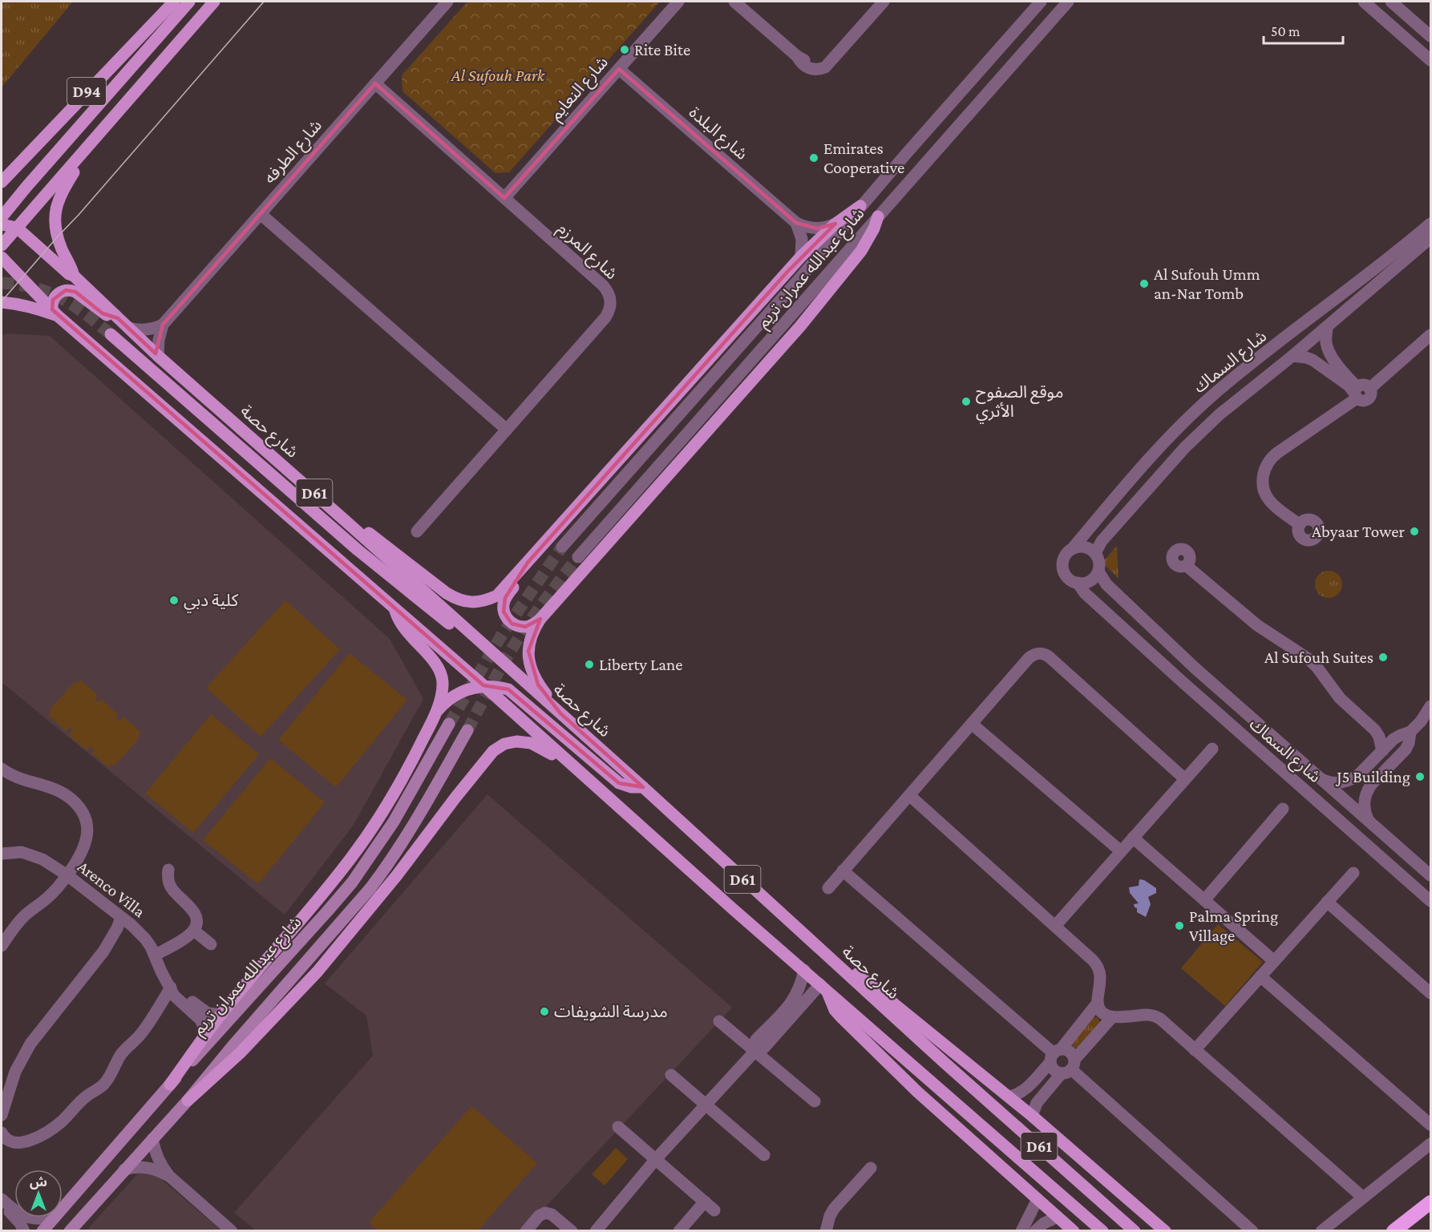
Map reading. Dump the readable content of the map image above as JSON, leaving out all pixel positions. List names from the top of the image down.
{
  "streets": {
    "main road": [
      "D94",
      "شارع عبدالله عمران تريم",
      "شارع حصة",
      "D61"
    ],
    "street": [
      "شارع النعايم",
      "شارع البلدة",
      "شارع الطرفه",
      "شارع المرزم",
      "شارع السماك",
      "Arenco Villa"
    ]
  },
  "crossings": [
    ["شارع النعايم", "شارع البلدة"],
    ["شارع النعايم", "شارع المرزم"],
    ["D94", "شارع حصة"],
    ["شارع الطرفه", "شارع المرزم"]
  ],
  "parks": ["Al Sufouh Park"],
  "places": [
    "Rite Bite",
    "Emirates Cooperative",
    "Al Sufouh Umm an-Nar Tomb",
    "موقع الصفوح الأثري",
    "Abyaar Tower",
    "كلية دبي",
    "Al Sufouh Suites",
    "Liberty Lane",
    "J5 Building",
    "Palma Spring Village",
    "مدرسة الشويفات"
  ],
  "scale_bar": "50 m",
  "north": "top"
}
